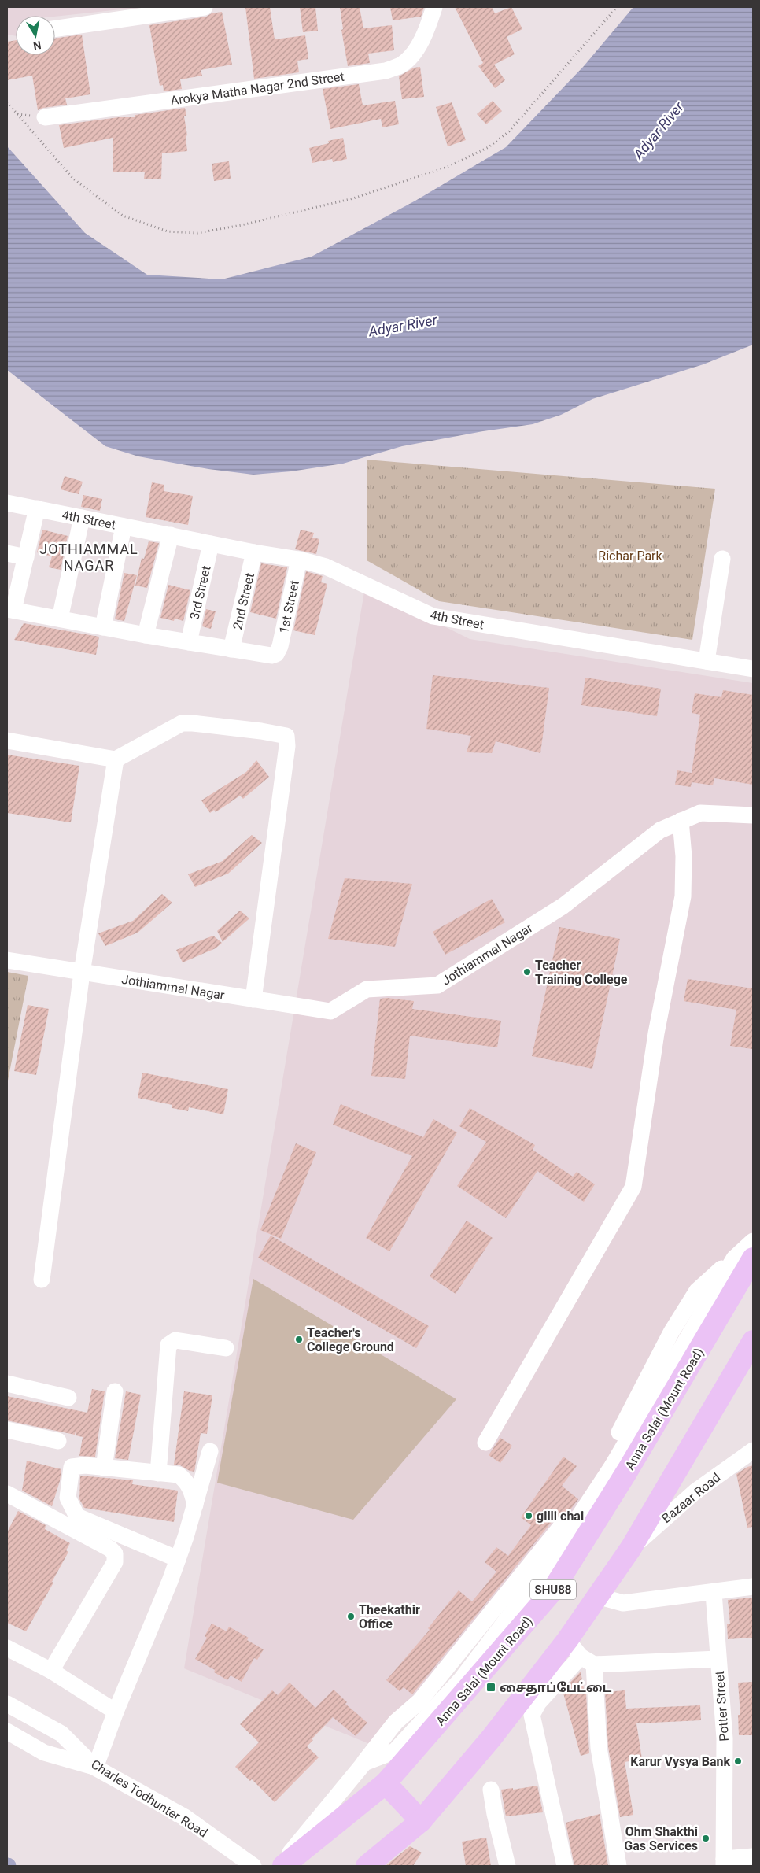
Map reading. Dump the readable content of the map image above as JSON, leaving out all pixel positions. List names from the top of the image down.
{
  "streets": {
    "main road": ["Anna Salai (Mount Road)", "SHU88"],
    "street": [
      "Arokya Matha Nagar 2nd Street",
      "4th Street",
      "3rd Street",
      "2nd Street",
      "1st Street",
      "Jothiammal Nagar",
      "Bazaar Road",
      "Potter Street",
      "Charles Todhunter Road"
    ]
  },
  "crossings": [
    ["4th Street", "3rd Street"],
    ["4th Street", "2nd Street"],
    ["4th Street", "1st Street"],
    ["2nd Street", "1st Street"],
    ["Bazaar Road", "SHU88"]
  ],
  "districts": ["JOTHIAMMAL NAGAR"],
  "water": ["Adyar River"],
  "parks": ["Richar Park"],
  "places": {
    "other": [
      "Teacher Training College",
      "Teacher's College Ground",
      "gilli chai",
      "Theekathir Office",
      "Karur Vysya Bank",
      "Ohm Shakthi Gas Services"
    ],
    "transit": ["சைதாப்பேட்டை"]
  },
  "north": "bottom"
}
